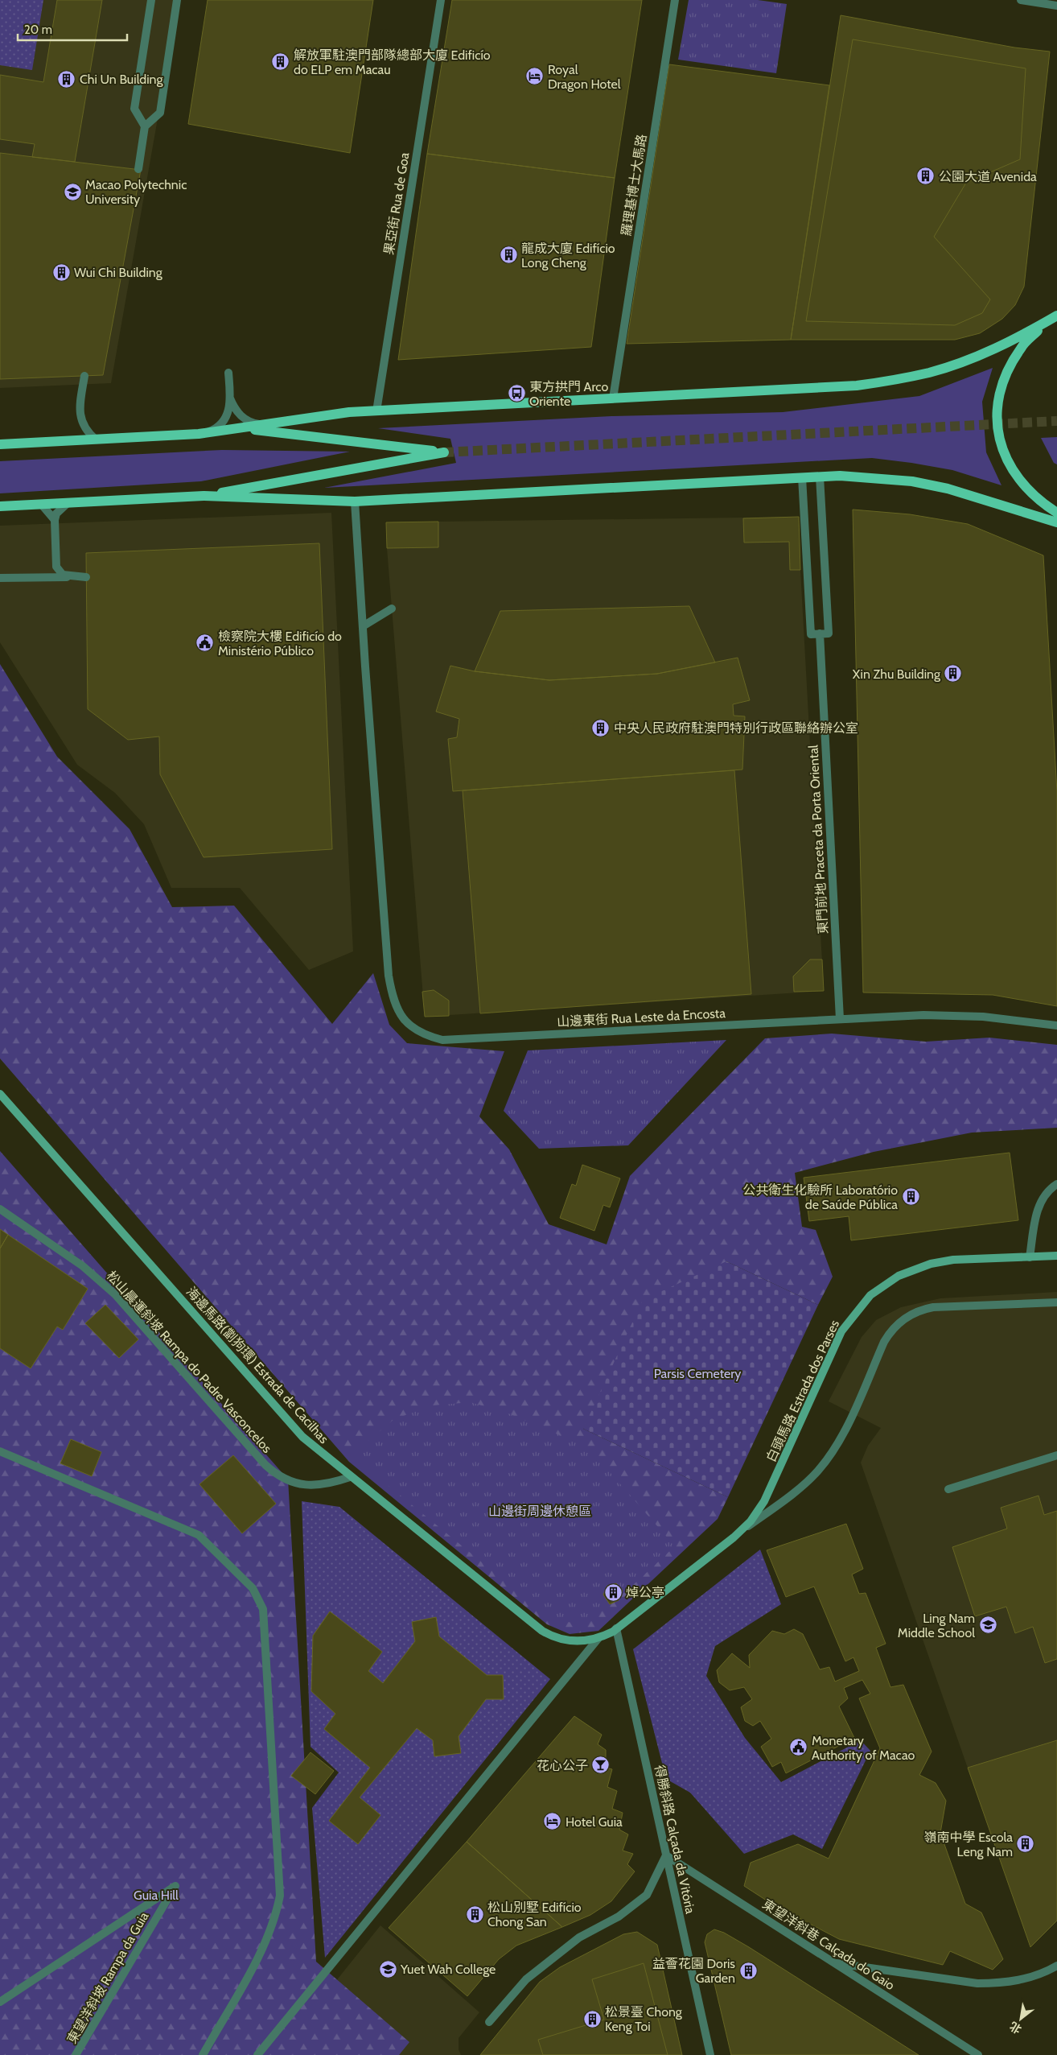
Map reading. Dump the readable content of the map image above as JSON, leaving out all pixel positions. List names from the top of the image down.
{
  "streets": {
    "street": [
      "羅理基博士大馬路",
      "果亞街 Rua de Goa",
      "東門前地 Praceta da Porta Oriental",
      "山邊東街 Rua Leste da Encosta",
      "松山晨運斜坡 Rampa do Padre Vasconcelos",
      "海邊馬路(劏狗環) Estrada de Cacilhas",
      "白頭馬路 Estrada dos Parses",
      "得勝斜路 Calçada da Vitória",
      "東望洋斜巷 Calçada do Gaio",
      "東望洋斜坡 Rampa da Guia"
    ]
  },
  "crossings": [
    ["東門前地 Praceta da Porta Oriental", "山邊東街 Rua Leste da Encosta"],
    ["松山晨運斜坡 Rampa do Padre Vasconcelos", "海邊馬路(劏狗環) Estrada de Cacilhas"],
    ["海邊馬路(劏狗環) Estrada de Cacilhas", "白頭馬路 Estrada dos Parses"],
    ["海邊馬路(劏狗環) Estrada de Cacilhas", "得勝斜路 Calçada da Vitória"],
    ["白頭馬路 Estrada dos Parses", "得勝斜路 Calçada da Vitória"],
    ["得勝斜路 Calçada da Vitória", "東望洋斜巷 Calçada do Gaio"]
  ],
  "parks": ["Parsis Cemetery", "山邊街周邊休憩區", "Guia Hill"],
  "places": {
    "building": [
      "解放軍駐澳門部隊總部大廈 Edificío do ELP em Macau",
      "Chi Un Building",
      "公園大道 Avenida",
      "龍成大廈 Edifício Long Cheng",
      "Wui Chi Building",
      "Xin Zhu Building",
      "中央人民政府駐澳門特別行政區聯絡辦公室",
      "公共衛生化驗所 Laboratório de Saúde Pública",
      "焯公亭",
      "嶺南中學 Escola Leng Nam",
      "松山別墅 Edifício Chong San",
      "益薈花園 Doris Garden",
      "松景臺 Chong Keng Toi"
    ],
    "hotel": ["Royal Dragon Hotel", "Hotel Guia"],
    "school or university": ["Macao Polytechnic University", "Ling Nam Middle School", "Yuet Wah College"],
    "bus stop": ["東方拱門 Arco Oriente"],
    "public building": ["檢察院大樓 Edificío do Ministério Público", "Monetary Authority of Macao"],
    "bar": ["花心公子"]
  },
  "scale_bar": "20 m",
  "north": "bottom left"
}
